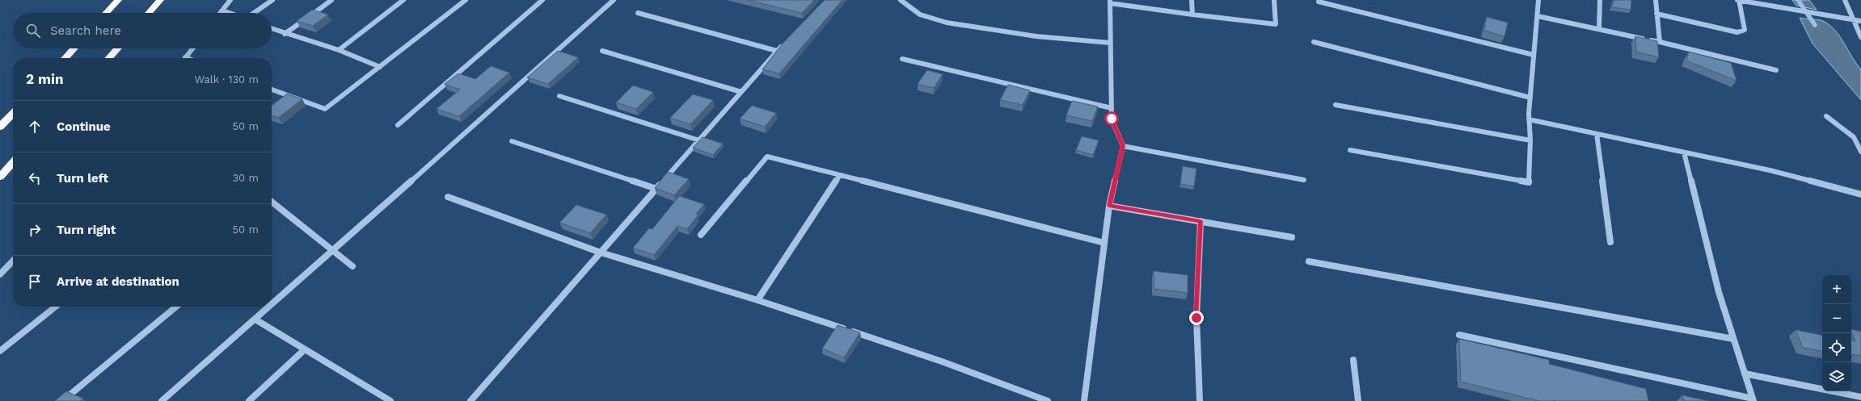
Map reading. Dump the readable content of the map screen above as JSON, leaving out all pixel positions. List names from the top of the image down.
{
  "page": {
    "search": "Search here",
    "heading": ["2 min", "Walk · 130 m"],
    "list": [
      ["Continue", "50 m"],
      ["Turn left", "30 m"],
      ["Turn right", "50 m"],
      "Arrive at destination"
    ],
    "map_buttons": ["+", "−"]
  }
}
